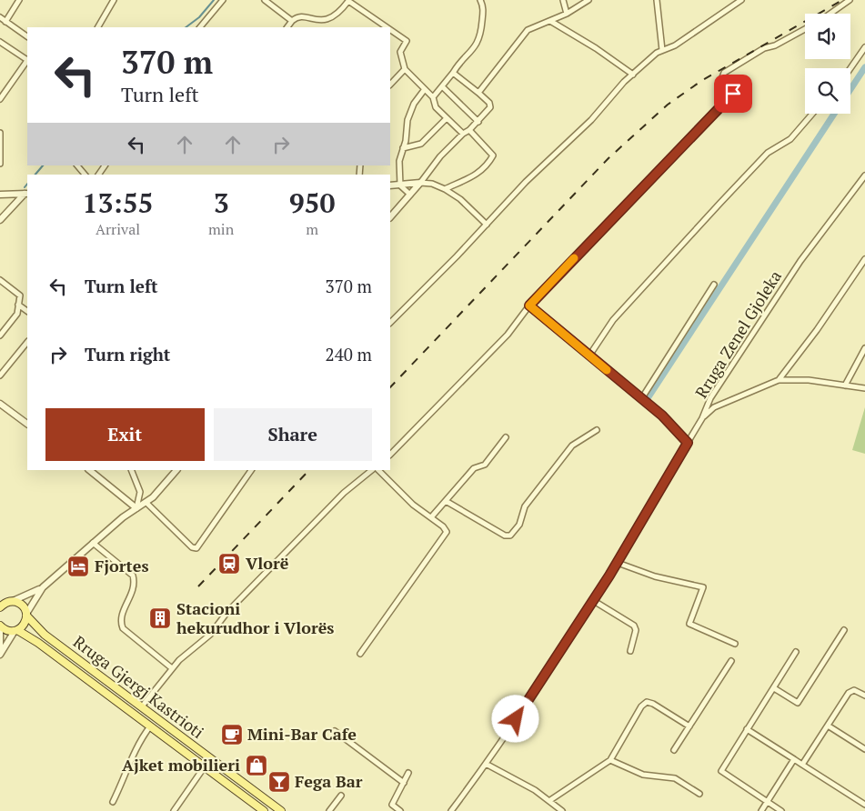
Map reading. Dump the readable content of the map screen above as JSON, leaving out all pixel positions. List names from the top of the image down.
{
  "streets": {
    "main road": ["Rruga Gjergj Kastrioti"],
    "street": ["Rruga Zenel Gjoleka"]
  },
  "places": {
    "station": ["Vlorë"],
    "hotel": ["Fjortes"],
    "building": ["Stacioni hekurudhor i Vlorës"],
    "cafe": ["Mini-Bar Cafe"],
    "shop": ["Ajket mobilieri"],
    "bar": ["Fega Bar"]
  },
  "page": {
    "turn": ["370 m", "Turn left"],
    "eta": [
      "13:55",
      "Arrival",
      "3",
      "min",
      "950",
      "m"
    ],
    "list": [
      {
        "name": "Turn left",
        "value": "370 m"
      },
      {
        "name": "Turn right",
        "value": "240 m"
      }
    ],
    "buttons": ["Exit", "Share"]
  }
}
